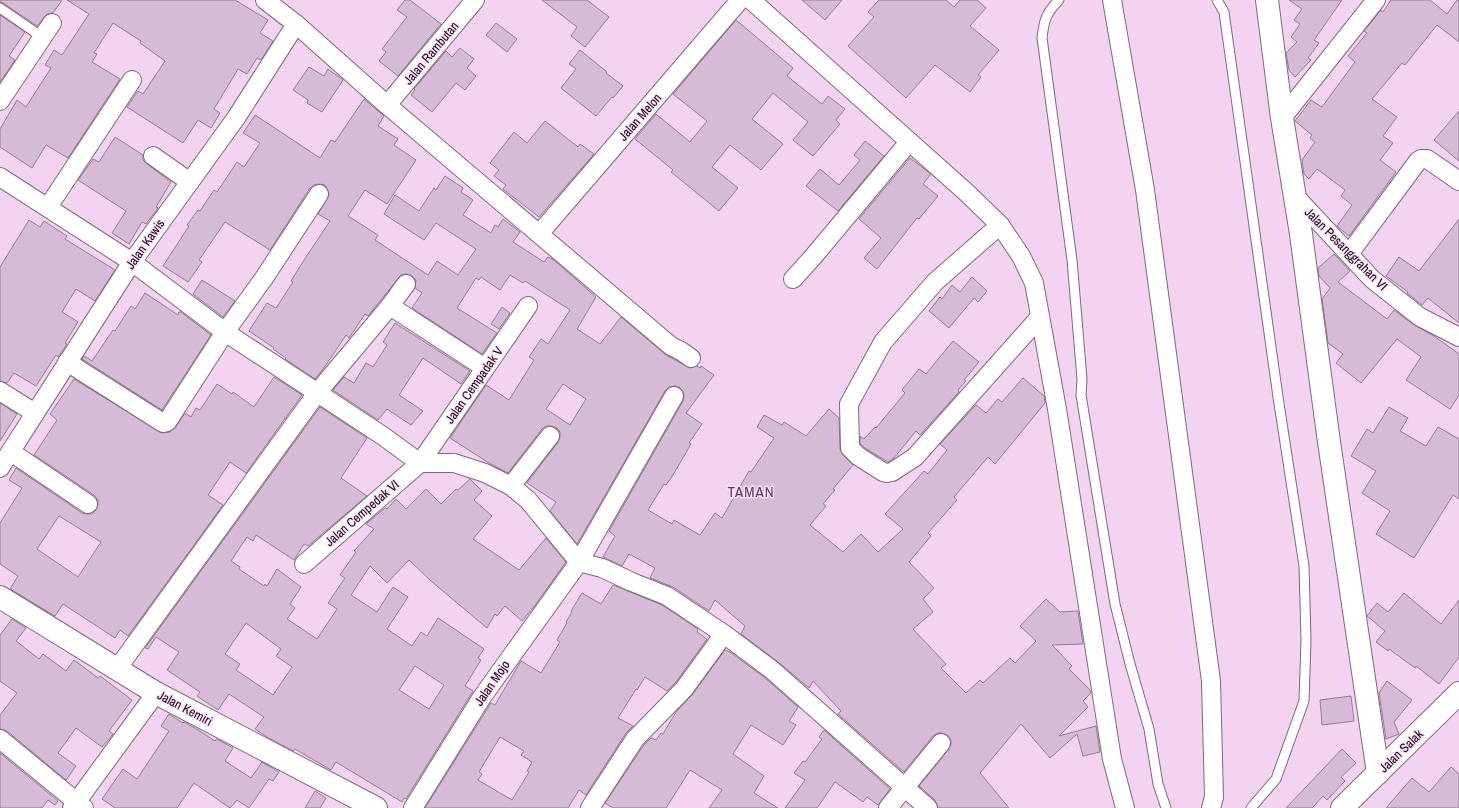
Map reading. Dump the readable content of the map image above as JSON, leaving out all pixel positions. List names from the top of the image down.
{
  "streets": {
    "main road": ["Jalan Kemiri", "Jalan Salak"],
    "street": [
      "Jalan Rambutan",
      "Jalan Melon",
      "Jalan Kawis",
      "Jalan Pesanggrahan VI",
      "Jalan Cempadak V",
      "Jalan Cempedak VI",
      "Jalan Mojo"
    ]
  },
  "crossings": [
    ["Jalan Cempadak V", "Jalan Cempedak VI"]
  ],
  "districts": ["TAMAN"]
}
